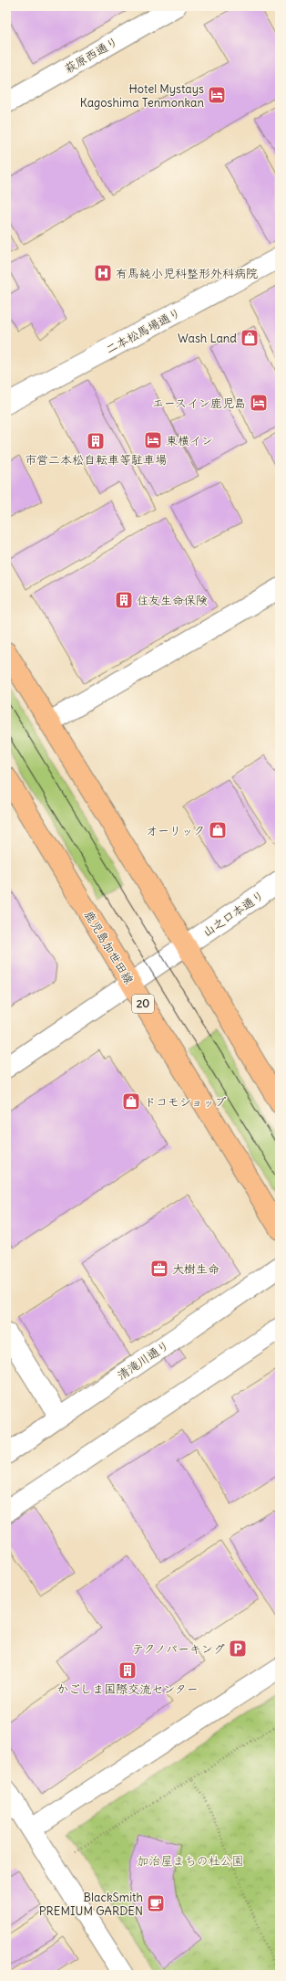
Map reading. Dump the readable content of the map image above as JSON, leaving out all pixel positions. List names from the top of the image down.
{
  "streets": {
    "main road": ["鹿児島加世田線", "20"],
    "street": [
      "萩原西通り",
      "二本松馬場通り",
      "山之口本通り",
      "清滝川通り"
    ]
  },
  "crossings": [
    ["山之口本通り", "鹿児島加世田線"]
  ],
  "parks": ["加治屋まちの杜公園"],
  "places": {
    "hotel": ["Hotel Mystays Kagoshima Tenmonkan", "エースイン鹿児島", "東横イン"],
    "hospital": ["有馬純小児科整形外科病院"],
    "shop": ["Wash Land", "オーリック", "ドコモショップ"],
    "building": ["市営二本松自転車等駐車場", "住友生命保険", "かごしま国際交流センター"],
    "office": ["大樹生命"],
    "parking": ["テクノパーキング"],
    "cafe": ["BlackSmith PREMIUM GARDEN"]
  }
}
